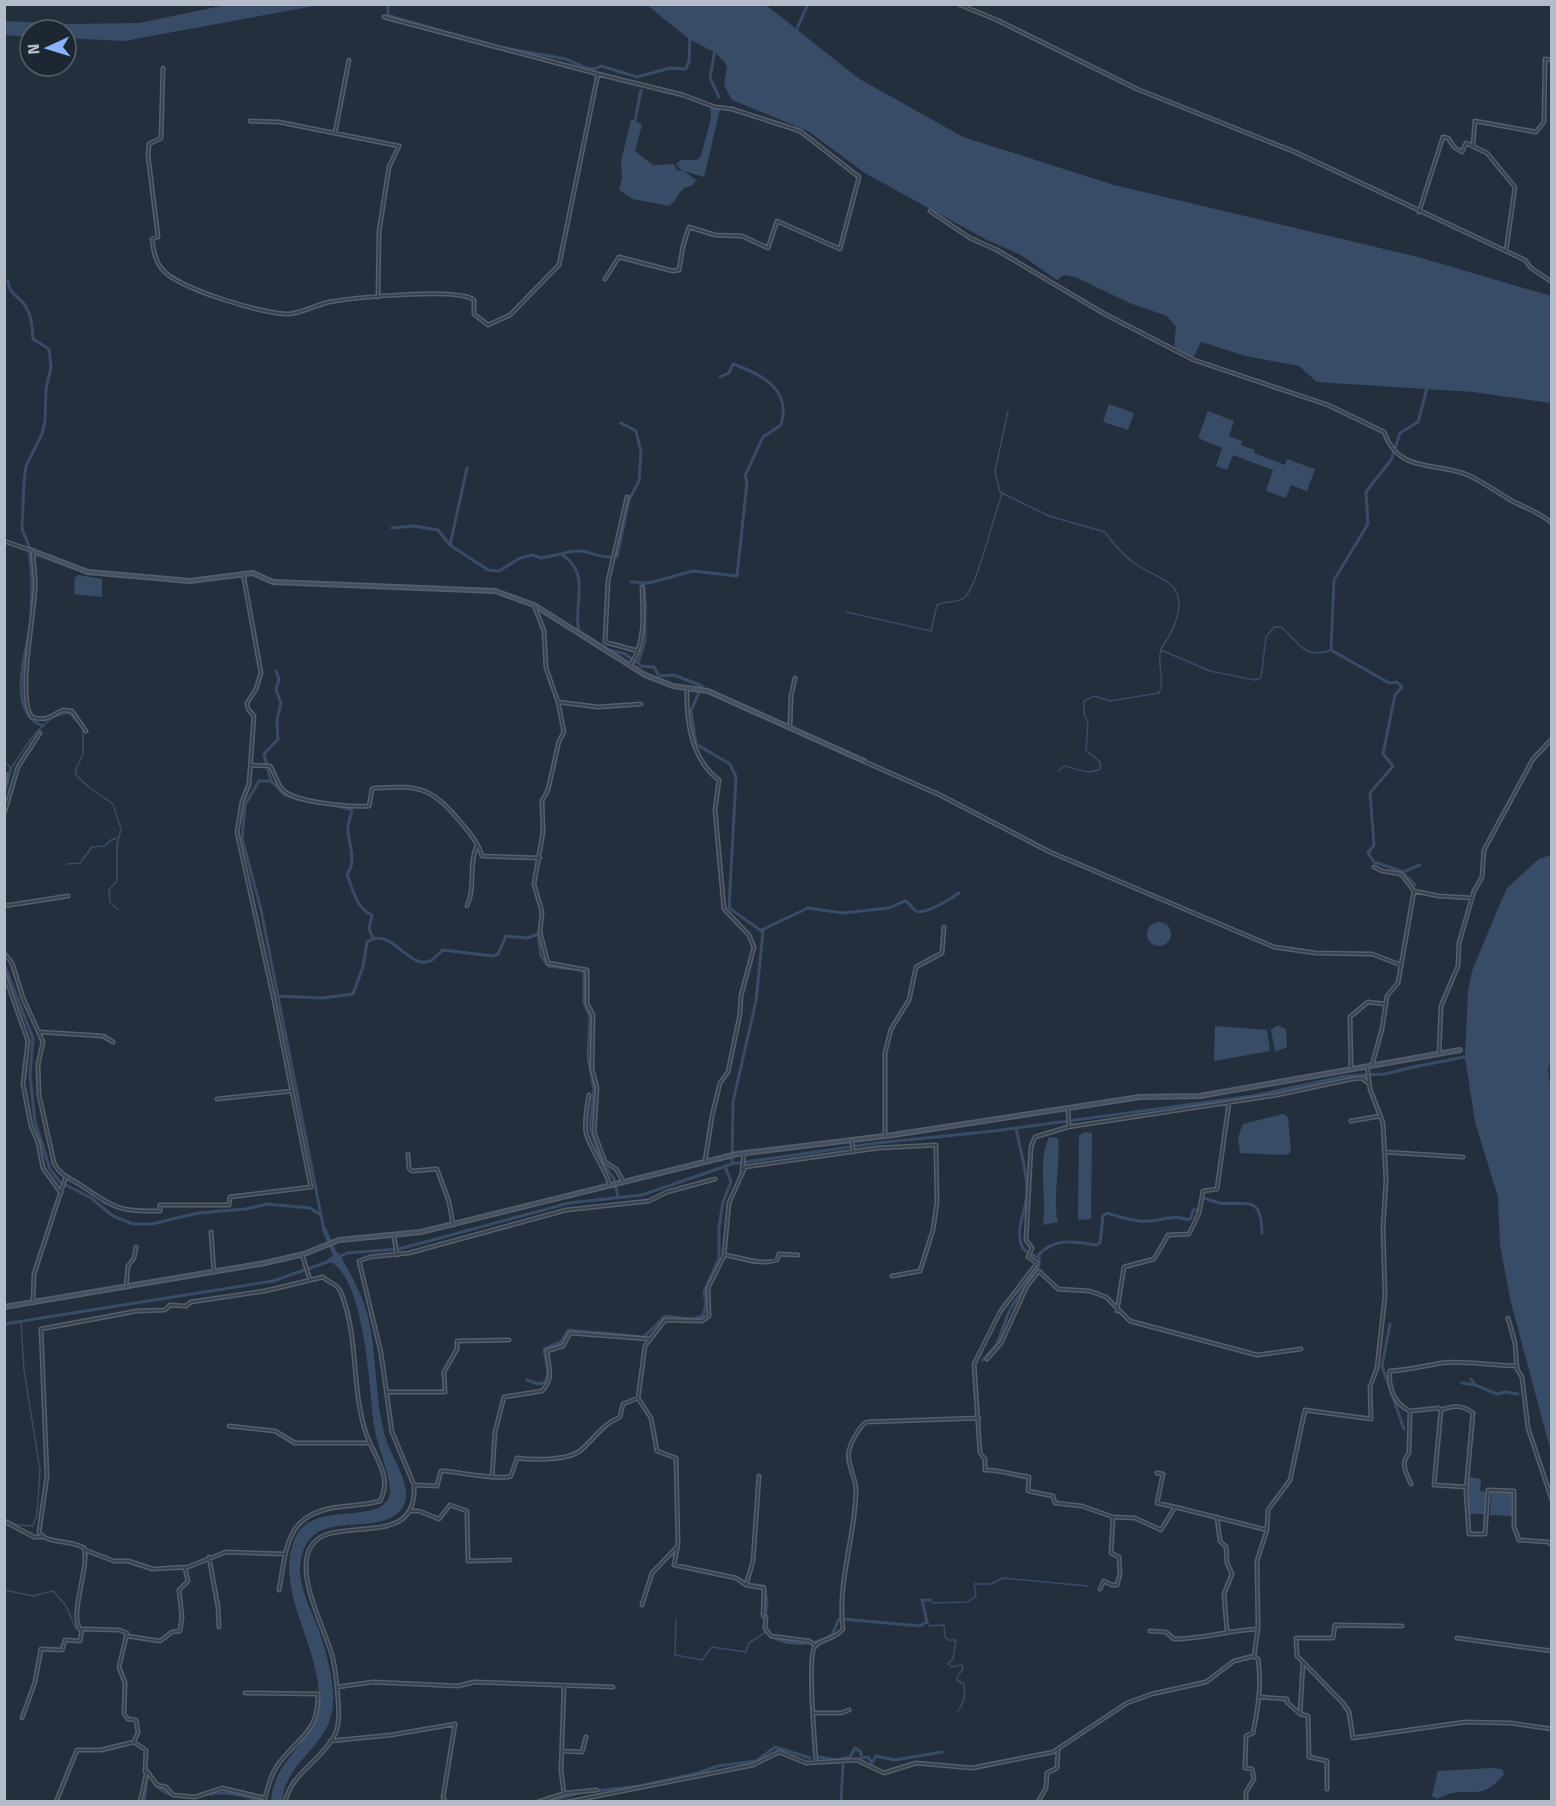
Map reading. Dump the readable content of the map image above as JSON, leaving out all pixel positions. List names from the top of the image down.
{
  "north": "left"
}
